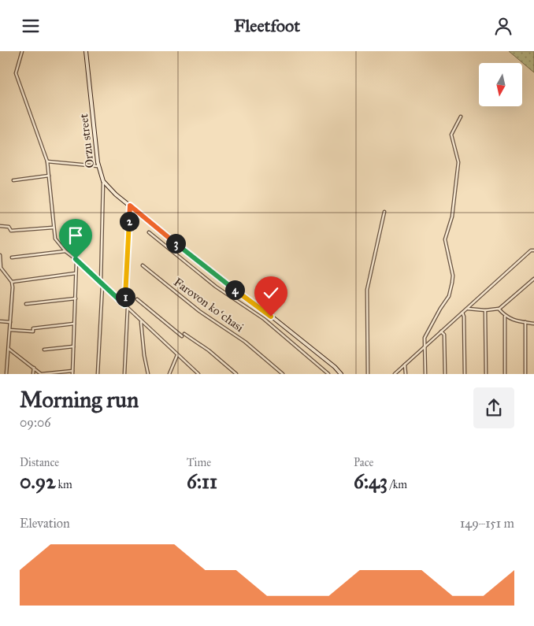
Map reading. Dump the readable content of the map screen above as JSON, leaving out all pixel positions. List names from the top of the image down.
{
  "streets": {
    "main road": ["Orzu street"],
    "street": ["Farovon koʻchasi"]
  },
  "north": "bottom",
  "page": {
    "header": "Fleetfoot",
    "pins": [
      "2",
      "3",
      "4",
      "1"
    ],
    "heading": ["Morning run", "09:06"],
    "stats": [
      ["Distance", "0.92 km"],
      ["Time", "6:11"],
      ["Pace", "6:43 /km"]
    ],
    "chart": ["Elevation", "149–151 m"]
  }
}
